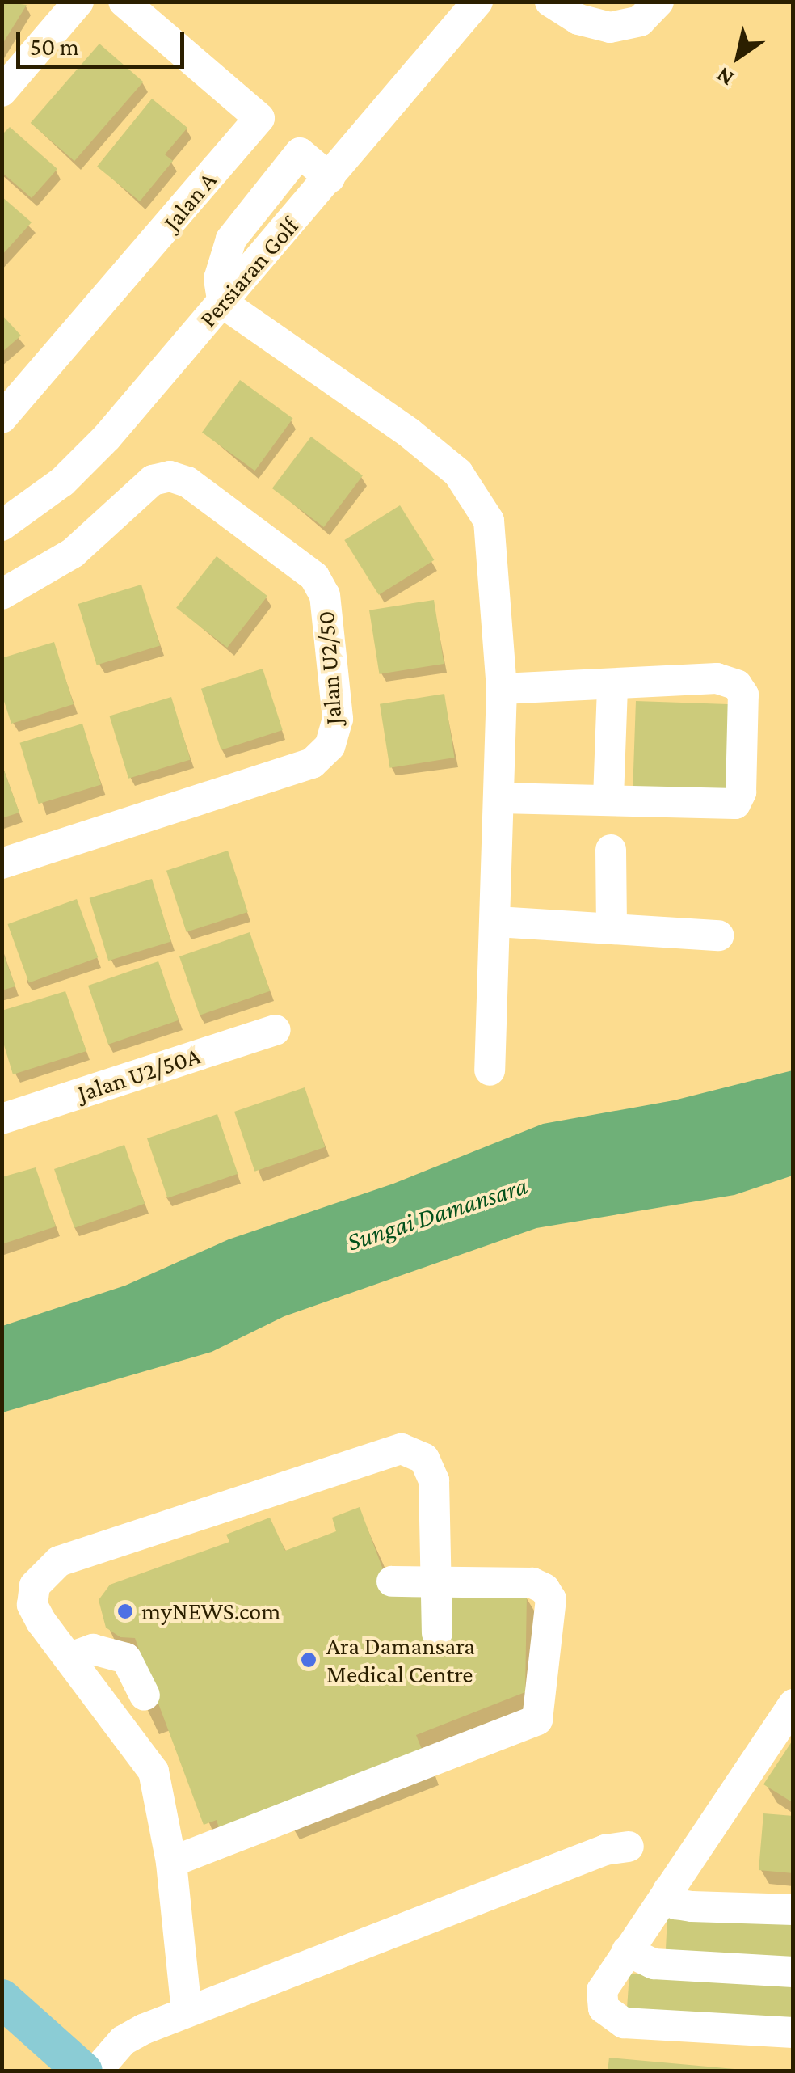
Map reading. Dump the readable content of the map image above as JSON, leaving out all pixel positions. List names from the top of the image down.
{
  "streets": {
    "street": [
      "Jalan A",
      "Persiaran Golf",
      "Jalan U2/50",
      "Jalan U2/50A"
    ]
  },
  "water": ["Sungai Damansara"],
  "places": ["myNEWS.com", "Ara Damansara Medical Centre"],
  "scale_bar": "50 m",
  "north": "bottom left"
}
